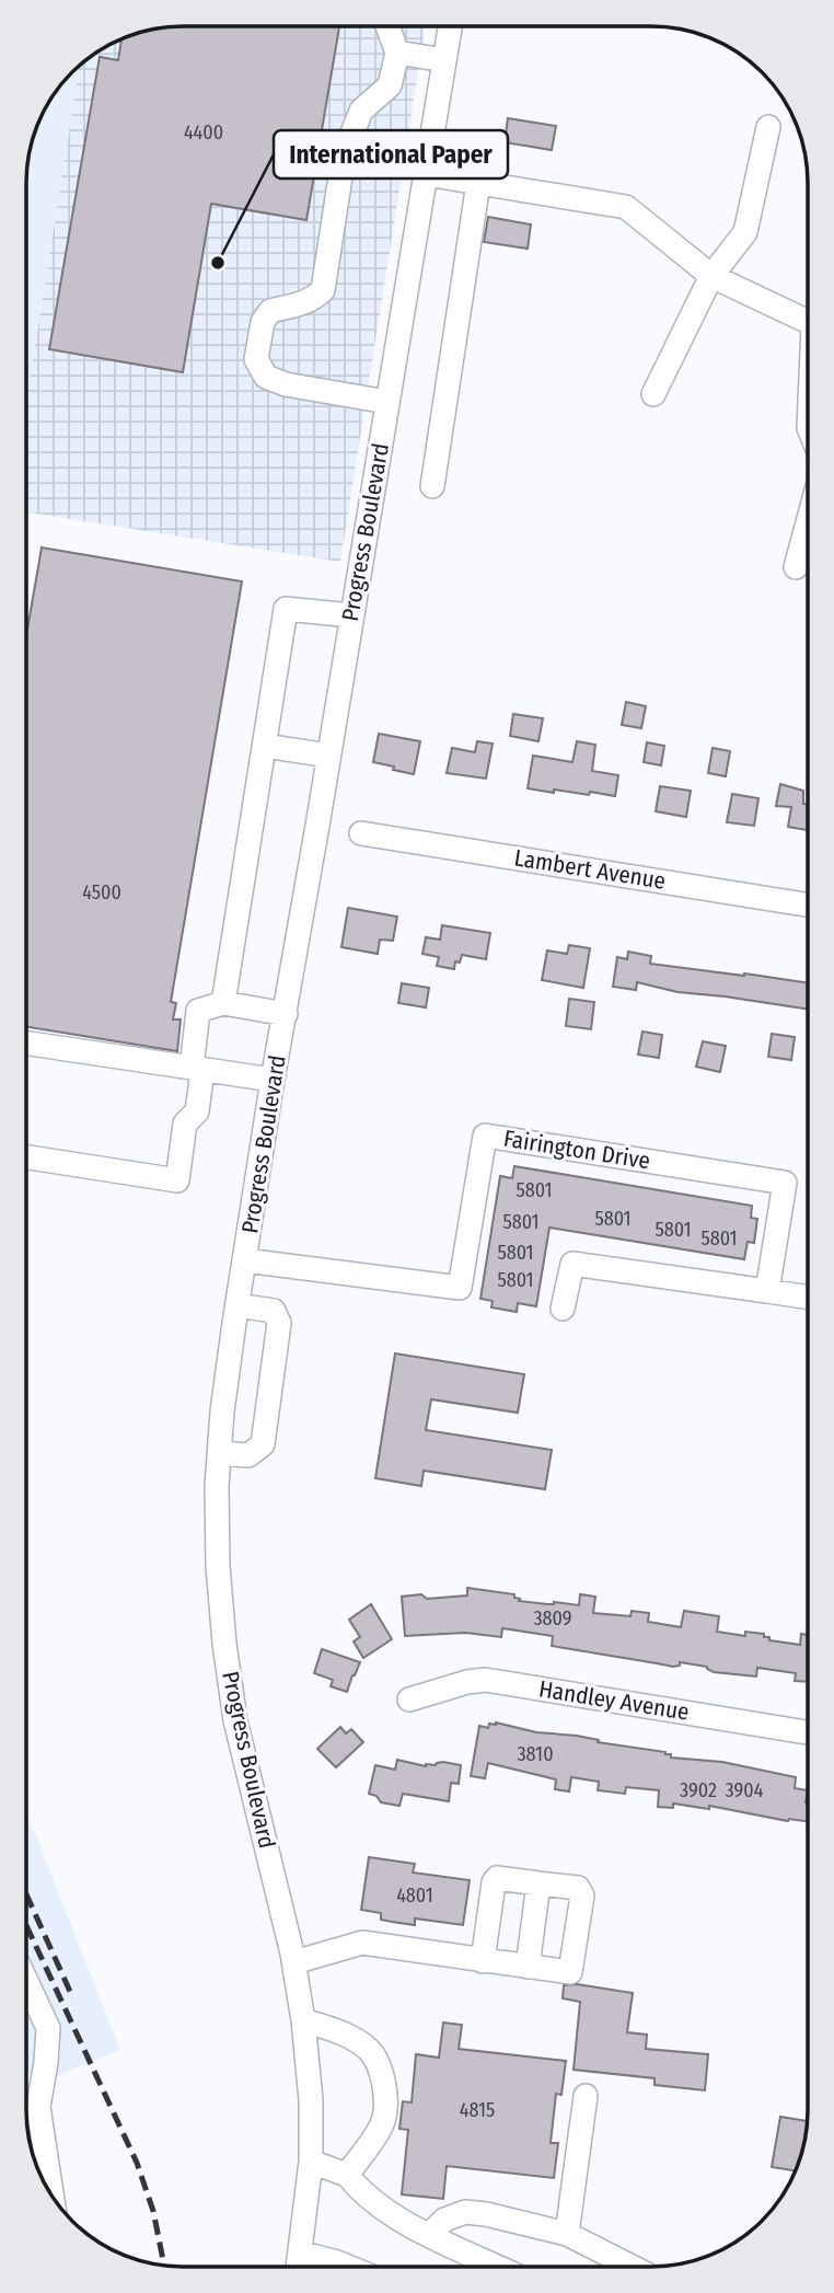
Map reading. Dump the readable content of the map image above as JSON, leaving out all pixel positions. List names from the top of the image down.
{
  "streets": {
    "street": [
      "Progress Boulevard",
      "Lambert Avenue",
      "Fairington Drive",
      "Handley Avenue"
    ]
  },
  "crossings": [
    ["Progress Boulevard", "Fairington Drive"]
  ],
  "places": ["International Paper"],
  "house_numbers": [
    "4400",
    "4500",
    "5801",
    "5801",
    "5801",
    "5801",
    "5801",
    "5801",
    "5801",
    "3809",
    "3810",
    "3902",
    "3904",
    "4801",
    "4815"
  ]
}
